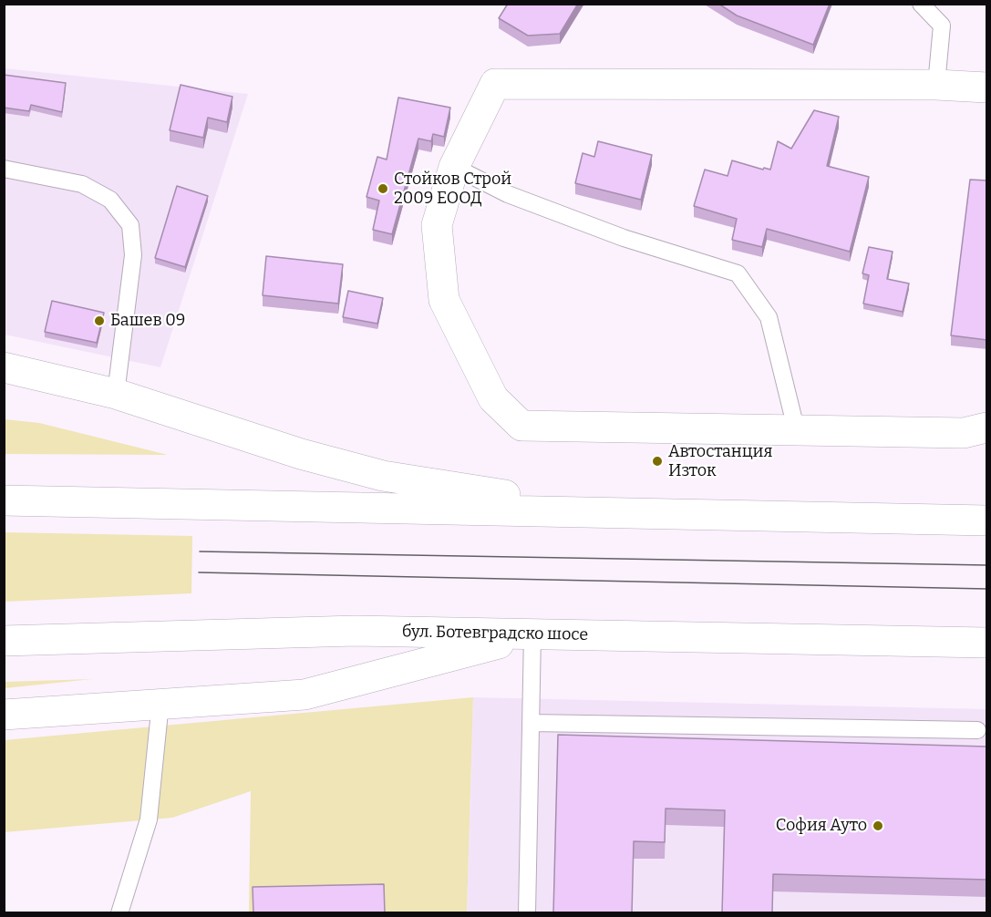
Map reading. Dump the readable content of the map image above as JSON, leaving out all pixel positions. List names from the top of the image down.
{
  "streets": {
    "main road": ["бул. Ботевградско шосе"]
  },
  "places": [
    "Стойков Строй 2009 ЕООД",
    "Башев 09",
    "Автостанция Изток",
    "София Ауто"
  ]
}
